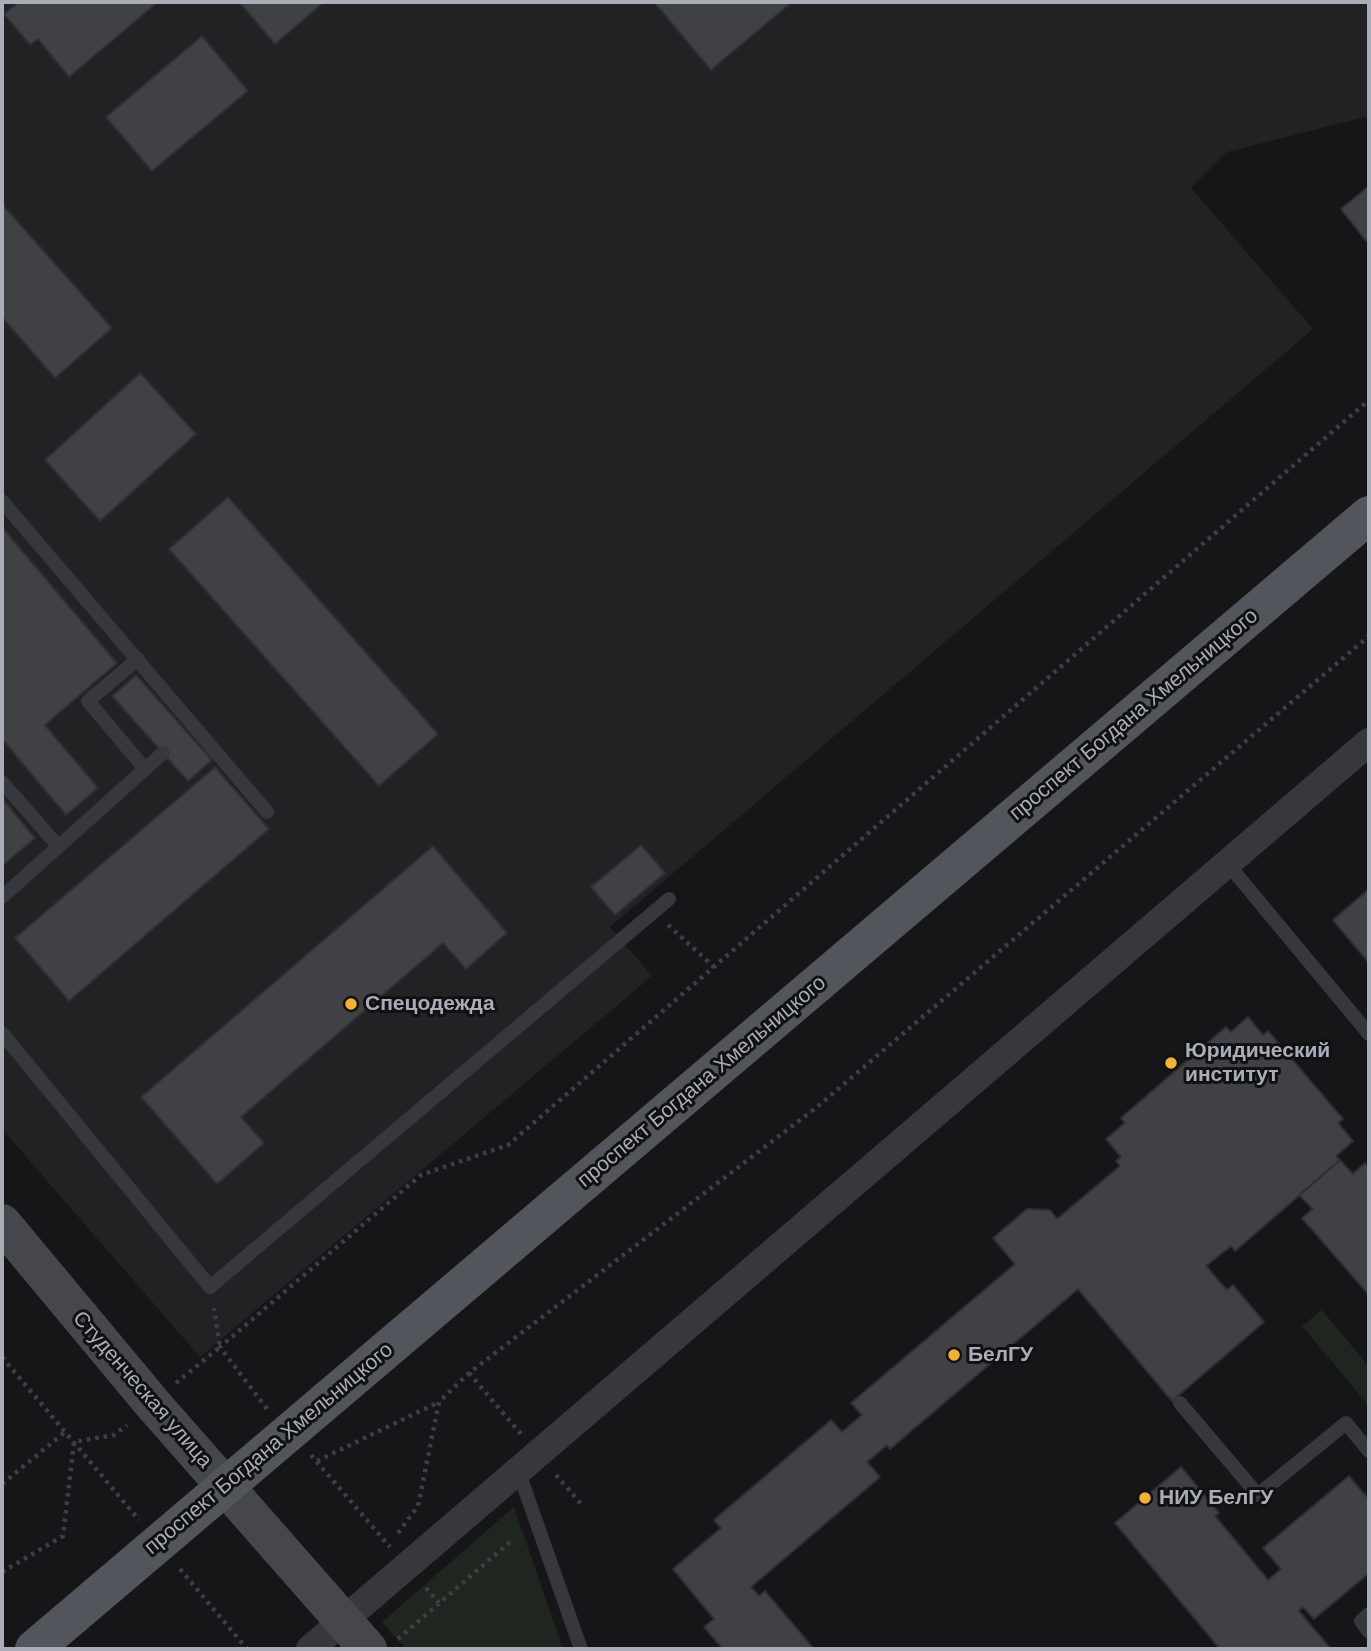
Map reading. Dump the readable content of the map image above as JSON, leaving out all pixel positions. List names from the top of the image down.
{
  "streets": {
    "main road": ["проспект Богдана Хмельницкого", "Студенческая улица"]
  },
  "crossings": [
    ["проспект Богдана Хмельницкого", "Студенческая улица"]
  ],
  "places": [
    "Спецодежда",
    "Юридический институт",
    "БелГУ",
    "НИУ БелГУ"
  ]
}
